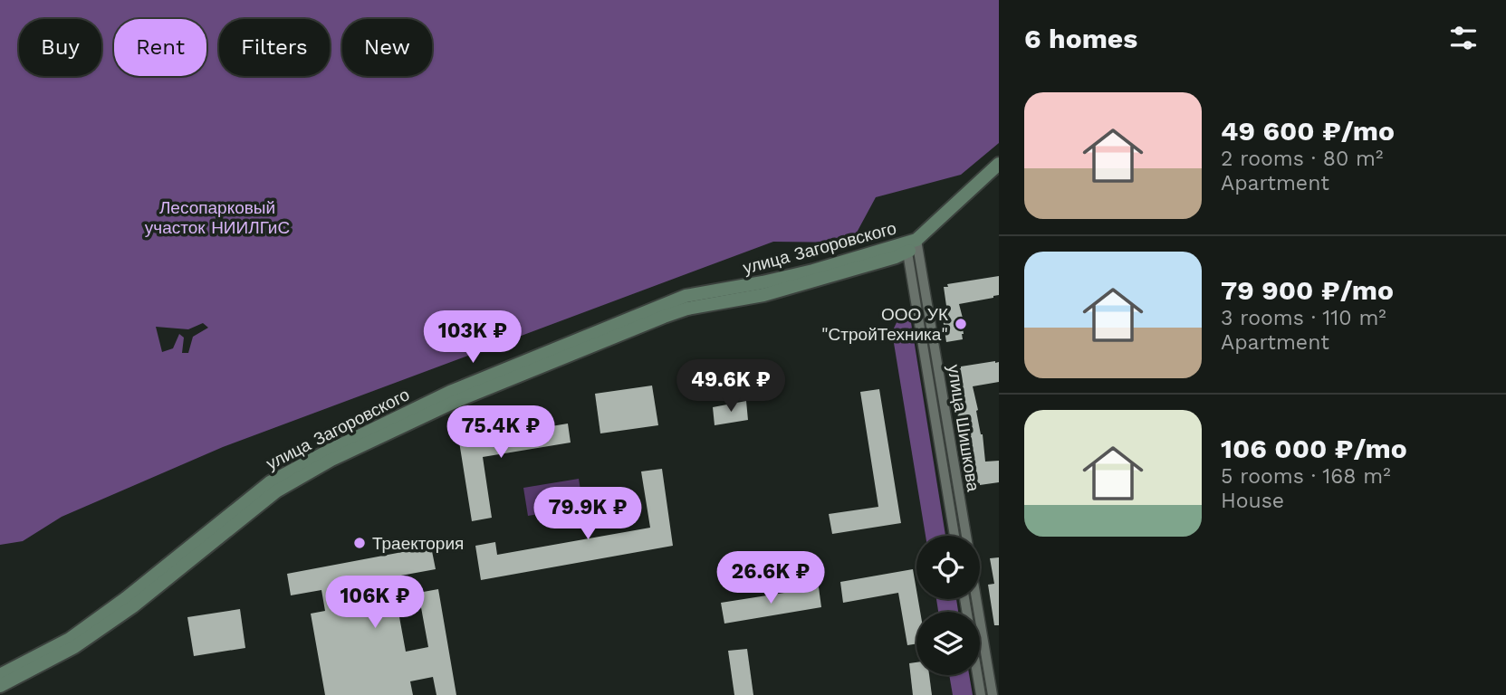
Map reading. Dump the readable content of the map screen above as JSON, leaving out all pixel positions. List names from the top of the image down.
{
  "streets": {
    "street": ["улица Загоровского", "улица Шишкова"]
  },
  "crossings": [
    ["улица Загоровского", "улица Шишкова"]
  ],
  "parks": ["Лесопарковый участок НИИЛГиС"],
  "places": ["ООО УК \"СтройТехника\"", "Траектория"],
  "page": {
    "heading": "6 homes",
    "chip": [
      "Buy",
      "Rent",
      "Filters",
      "New"
    ],
    "list": [
      {
        "name": "49 600 ₽/mo",
        "note": "2 rooms · 80 m² · Apartment"
      },
      {
        "name": "79 900 ₽/mo",
        "note": "3 rooms · 110 m² · Apartment"
      },
      {
        "name": "106 000 ₽/mo",
        "note": "5 rooms · 168 m² · House"
      }
    ],
    "price": [
      "103K ₽",
      "49.6K ₽",
      "75.4K ₽",
      "79.9K ₽",
      "26.6K ₽",
      "106K ₽"
    ]
  }
}
